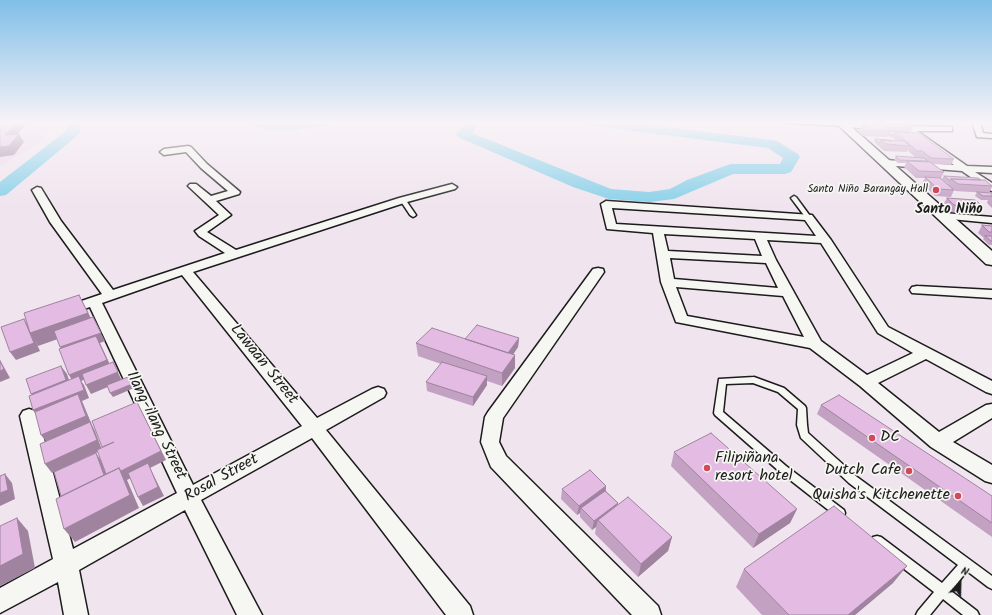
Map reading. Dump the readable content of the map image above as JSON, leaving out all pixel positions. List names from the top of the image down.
{
  "streets": {
    "street": ["Lawaan Street", "Ilang-ilang Street", "Rosal Street"]
  },
  "crossings": [
    ["Lawaan Street", "Rosal Street"],
    ["Ilang-ilang Street", "Rosal Street"]
  ],
  "districts": ["Santo Niño"],
  "places": [
    "Santo Niño Barangay Hall",
    "DC",
    "Filipiñana resort hotel",
    "Dutch Cafe",
    "Quisha's Kitchenette"
  ],
  "north": "top right"
}
